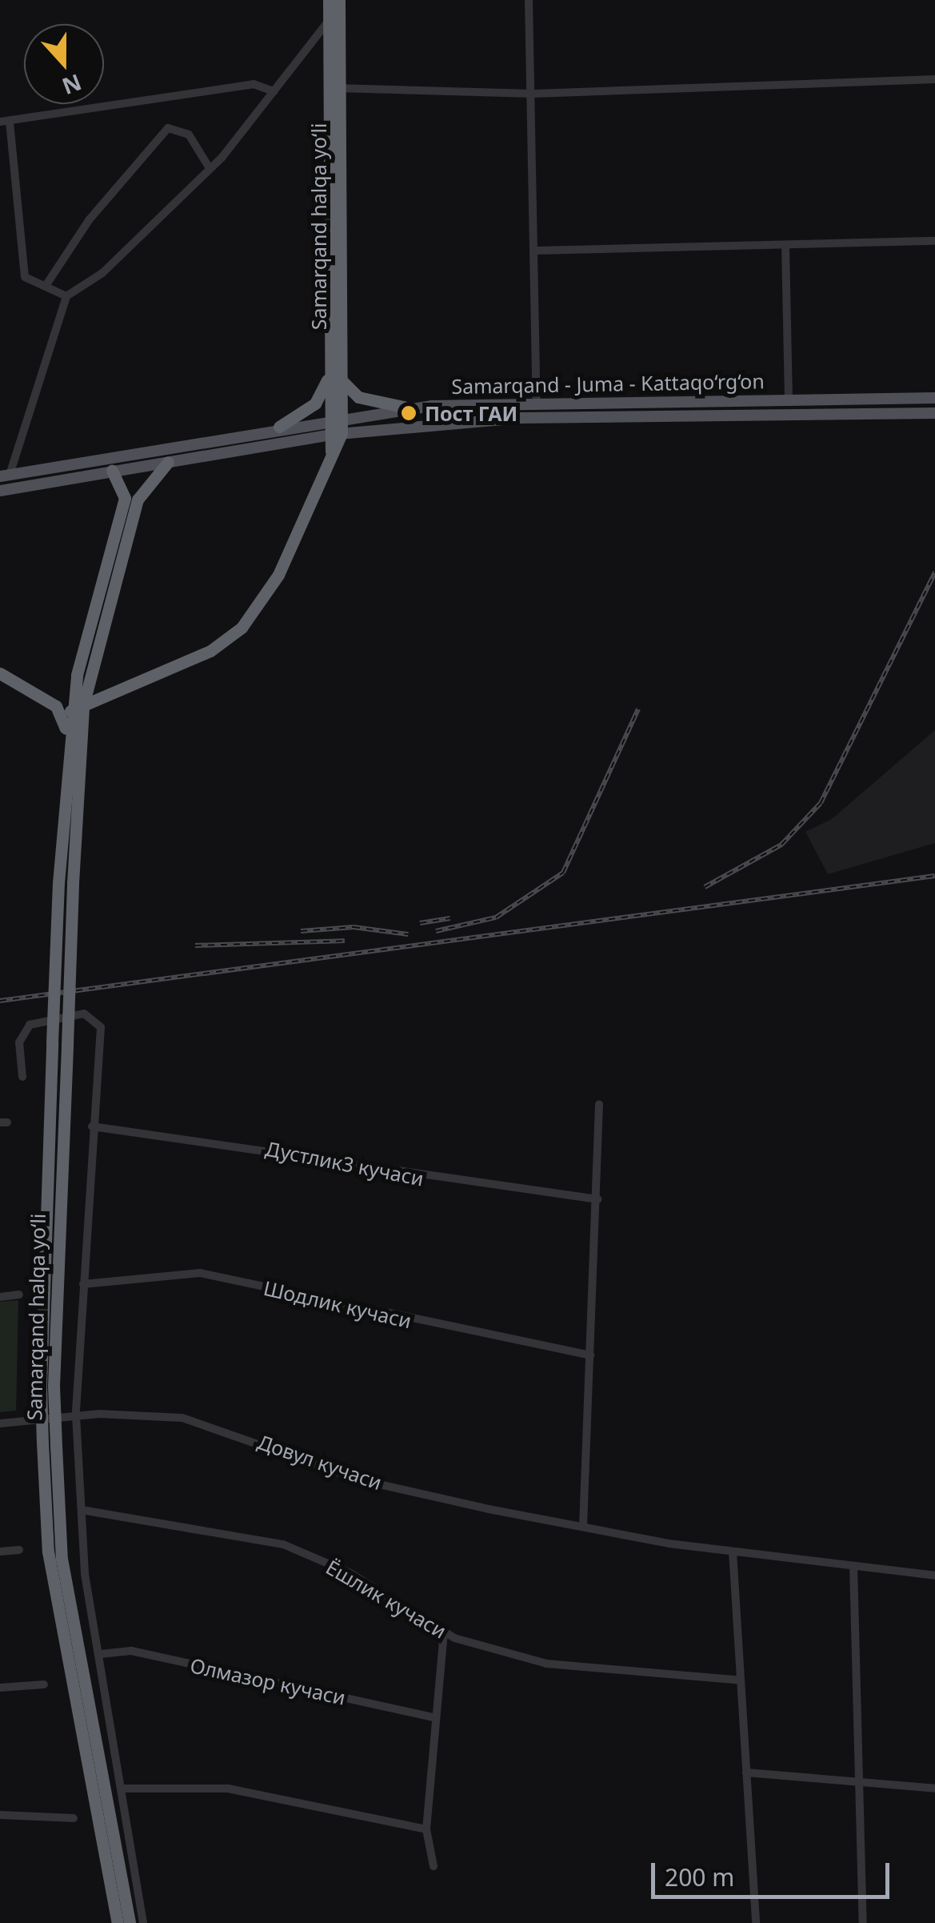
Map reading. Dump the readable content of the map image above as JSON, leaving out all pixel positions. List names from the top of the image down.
{
  "streets": {
    "highway": ["Samarqand halqa yoʻli"],
    "main road": ["Samarqand - Juma - Kattaqo‘rg‘on"],
    "street": [
      "Дустлик3 кучаси",
      "Шодлик кучаси",
      "Довул кучаси",
      "Ёшлик кучаси",
      "Олмазор кучаси"
    ]
  },
  "crossings": [
    ["Samarqand halqa yoʻli", "Samarqand - Juma - Kattaqo‘rg‘on"]
  ],
  "places": ["Пост ГАИ"],
  "scale_bar": "200 m",
  "north": "bottom"
}
